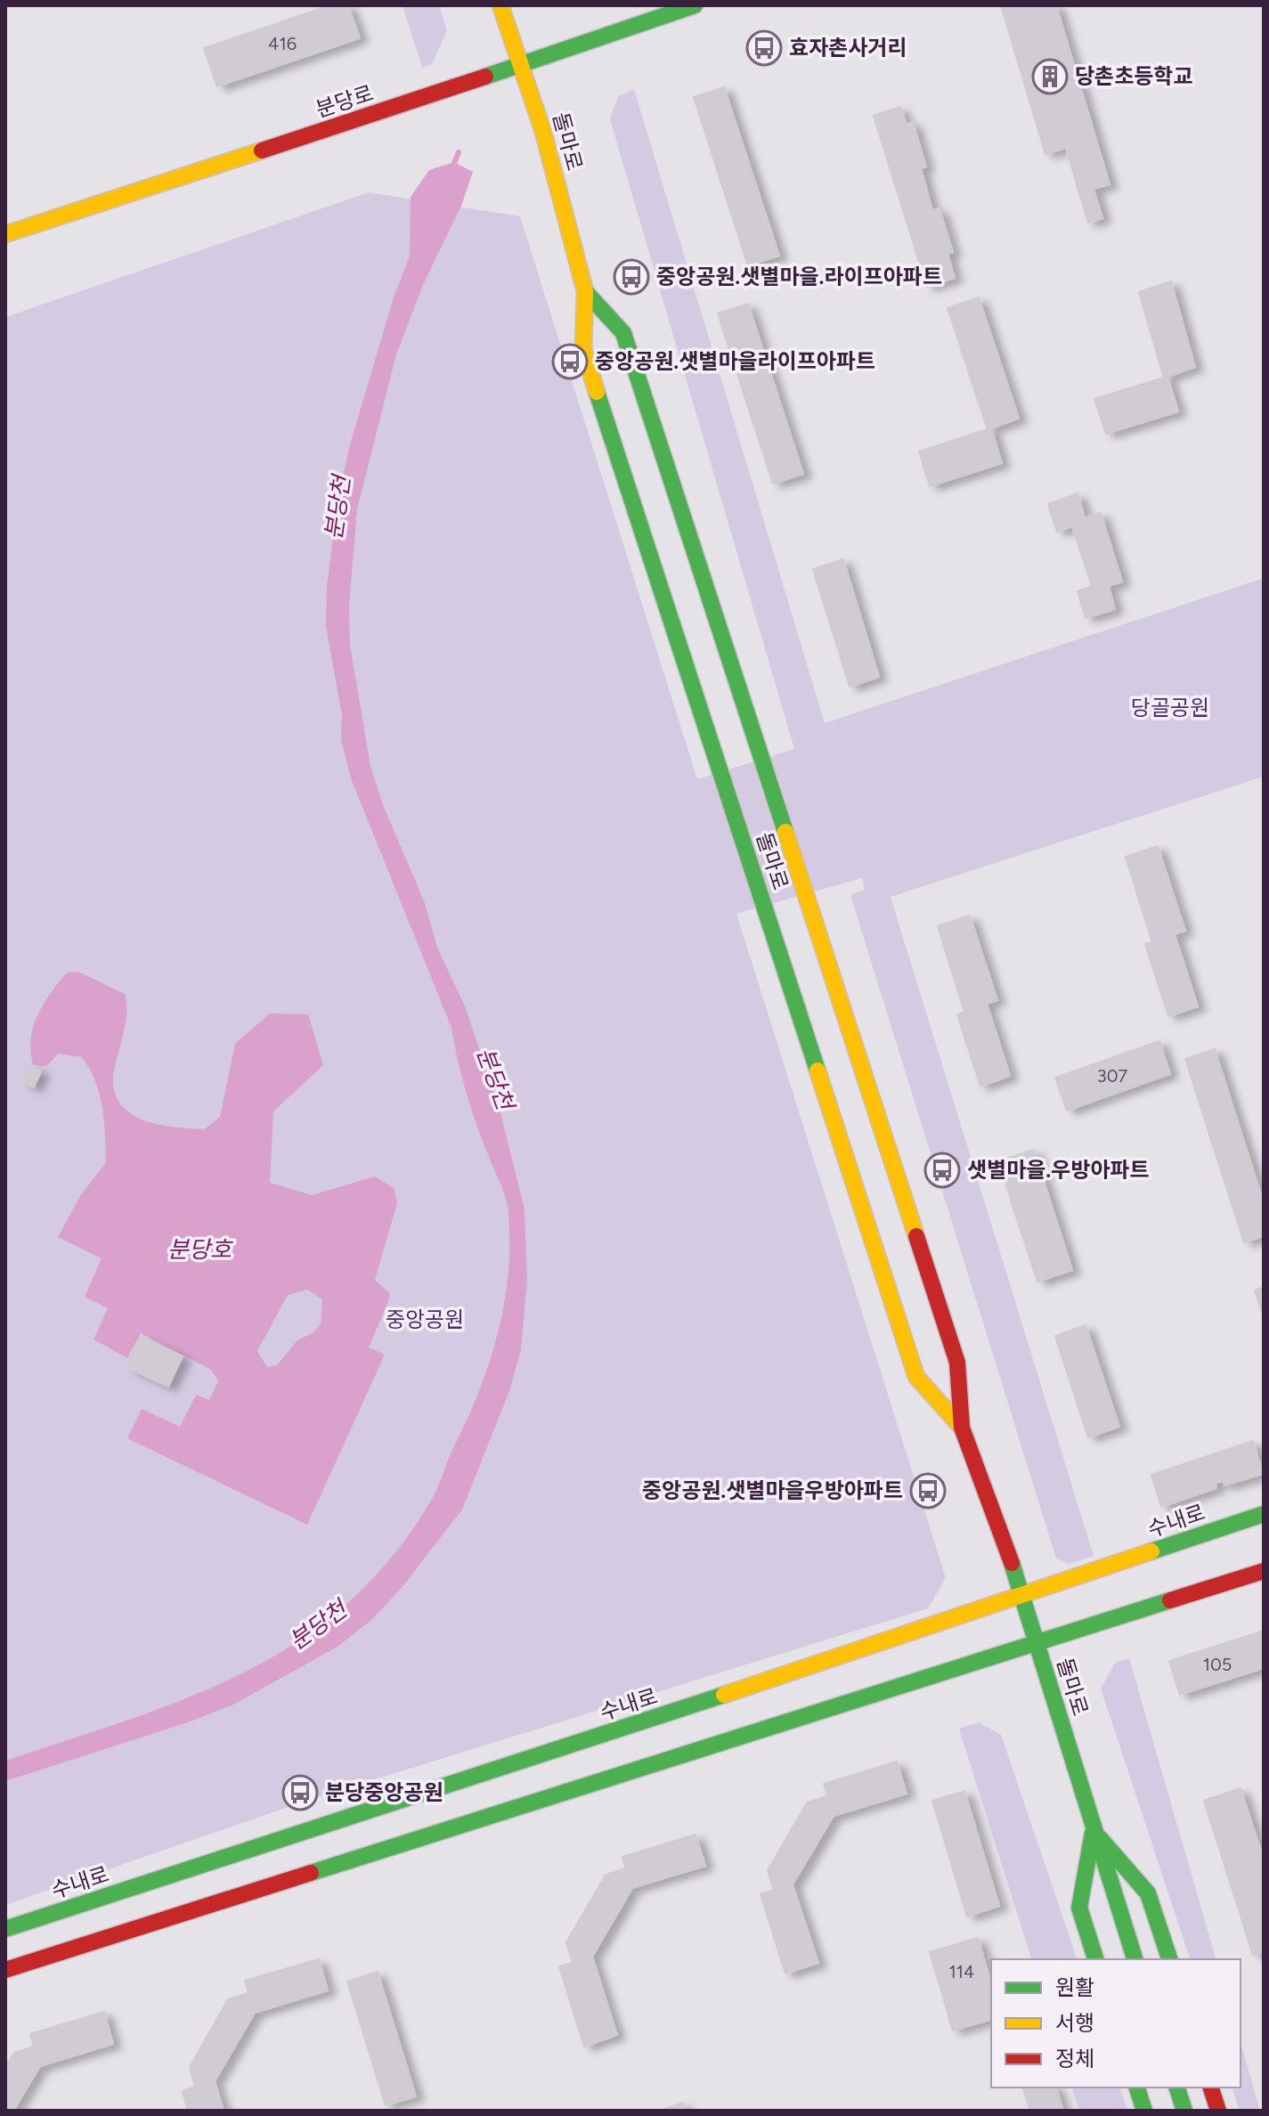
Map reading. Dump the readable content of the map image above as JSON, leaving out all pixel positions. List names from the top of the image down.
{
  "streets": {
    "main road": ["분당로", "돌마로", "수내로"]
  },
  "crossings": [
    ["분당로", "돌마로"],
    ["돌마로", "수내로"]
  ],
  "water": ["분당천", "분당호"],
  "parks": ["당골공원", "중앙공원"],
  "places": {
    "bus stop": [
      "효자촌사거리",
      "중앙공원.샛별마을.라이프아파트",
      "중앙공원.샛별마을라이프아파트",
      "샛별마을.우방아파트",
      "중앙공원.샛별마을우방아파트",
      "분당중앙공원"
    ],
    "building": ["당촌초등학교"]
  },
  "house_numbers": [
    "416",
    "307",
    "105",
    "114"
  ],
  "legend": ["원활", "서행", "정체"]
}
